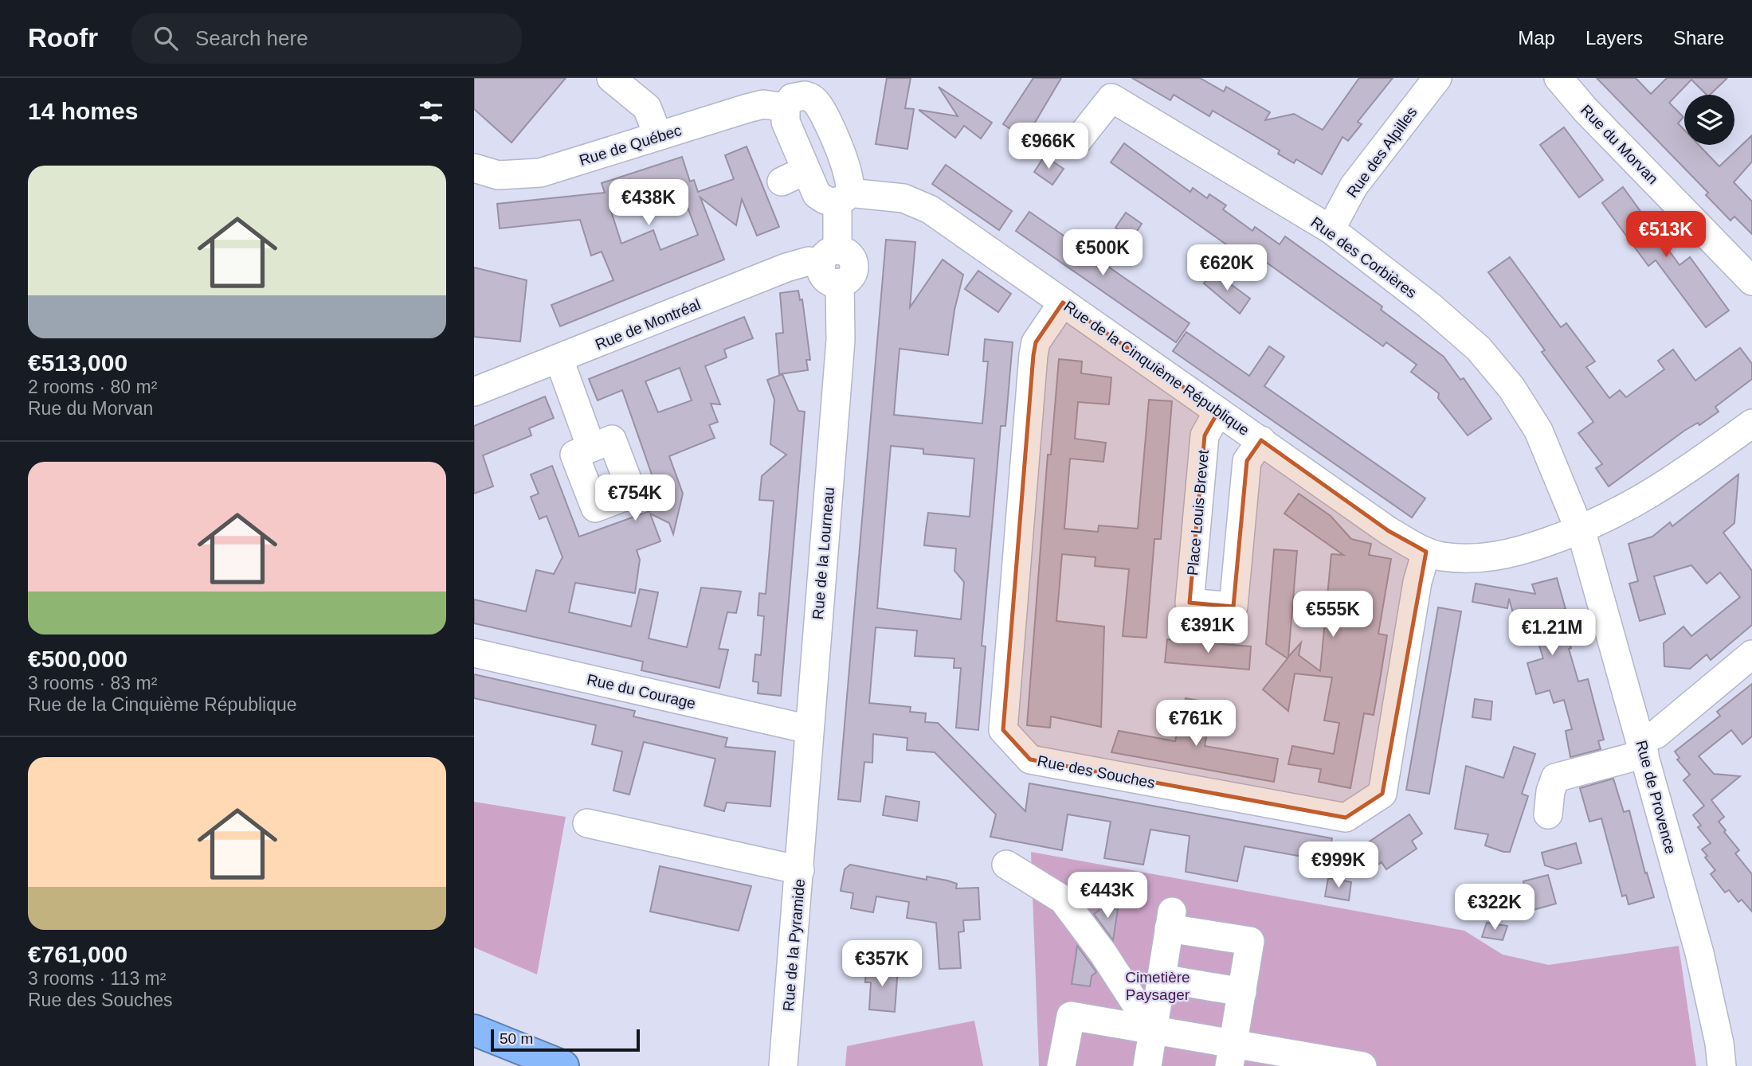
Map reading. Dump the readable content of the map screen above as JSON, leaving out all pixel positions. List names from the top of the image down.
{
  "streets": {
    "street": [
      "Rue du Morvan",
      "Rue de Québec",
      "Rue des Alpilles",
      "Rue des Corbières",
      "Rue de Montréal",
      "Rue de la Cinquième République",
      "Place Louis Brevet",
      "Rue de la Lourneau",
      "Rue du Courage",
      "Rue des Souches",
      "Rue de Provence",
      "Rue de la Pyramide"
    ]
  },
  "crossings": [
    ["Rue de Québec", "Rue de la Lourneau"],
    ["Rue des Alpilles", "Rue des Corbières"],
    ["Rue des Corbières", "Rue de la Cinquième République"],
    ["Rue des Corbières", "Rue de Provence"],
    ["Rue de Montréal", "Rue de la Lourneau"],
    ["Rue de la Cinquième République", "Place Louis Brevet"],
    ["Rue de la Cinquième République", "Rue de la Lourneau"],
    ["Rue de la Cinquième République", "Rue des Souches"],
    ["Rue de la Cinquième République", "Rue de Provence"],
    ["Rue de la Lourneau", "Rue du Courage"],
    ["Rue de la Lourneau", "Rue de la Pyramide"]
  ],
  "parks": ["Cimetière Paysager"],
  "scale_bar": "50 m",
  "page": {
    "header": "Roofr",
    "search": "Search here",
    "nav": ["Map", "Layers", "Share"],
    "heading": "14 homes",
    "price": [
      "€966K",
      "€438K",
      "€513K",
      "€500K",
      "€620K",
      "€754K",
      "€555K",
      "€391K",
      "€1.21M",
      "€761K",
      "€999K",
      "€443K",
      "€322K",
      "€357K"
    ],
    "list": [
      {
        "name": "€513,000",
        "note": "2 rooms · 80 m² · Rue du Morvan"
      },
      {
        "name": "€500,000",
        "note": "3 rooms · 83 m² · Rue de la Cinquième République"
      },
      {
        "name": "€761,000",
        "note": "3 rooms · 113 m² · Rue des Souches"
      }
    ],
    "scale": "50 m"
  }
}
